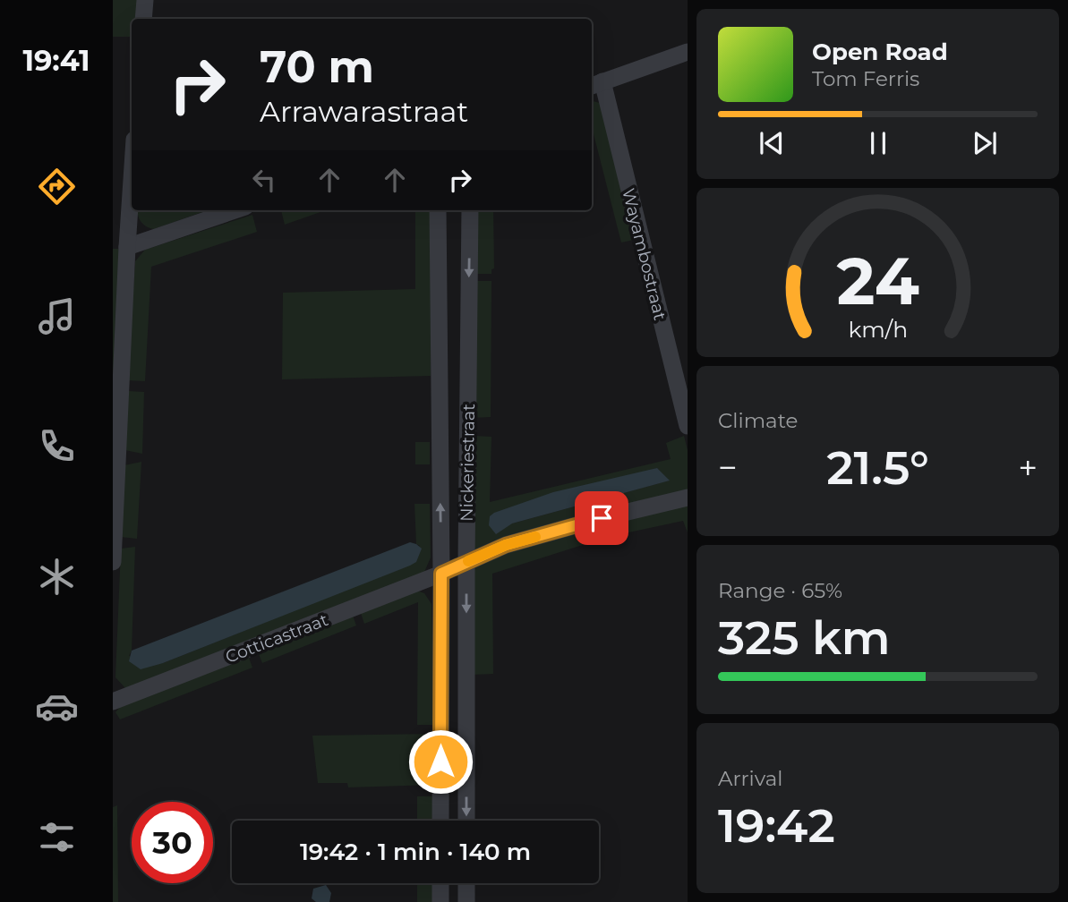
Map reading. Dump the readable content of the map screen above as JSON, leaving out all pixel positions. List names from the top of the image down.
{
  "streets": {
    "street": ["Wayambostraat", "Nickeriestraat", "Cotticastraat"]
  },
  "crossings": [
    ["Nickeriestraat", "Cotticastraat"]
  ],
  "page": {
    "tabs": "19:41",
    "turn": ["70 m", "Arrawarastraat"],
    "song": ["Open Road", "Tom Ferris"],
    "tile": [
      "Climate",
      ["Range · 65%", "325 km"],
      ["Arrival", "19:42"]
    ],
    "heat": ["−", "21.5°", "+"],
    "limit": "30",
    "trip": "19:42 · 1 min · 140 m",
    "gauge": ["24", "km/h"]
  }
}
